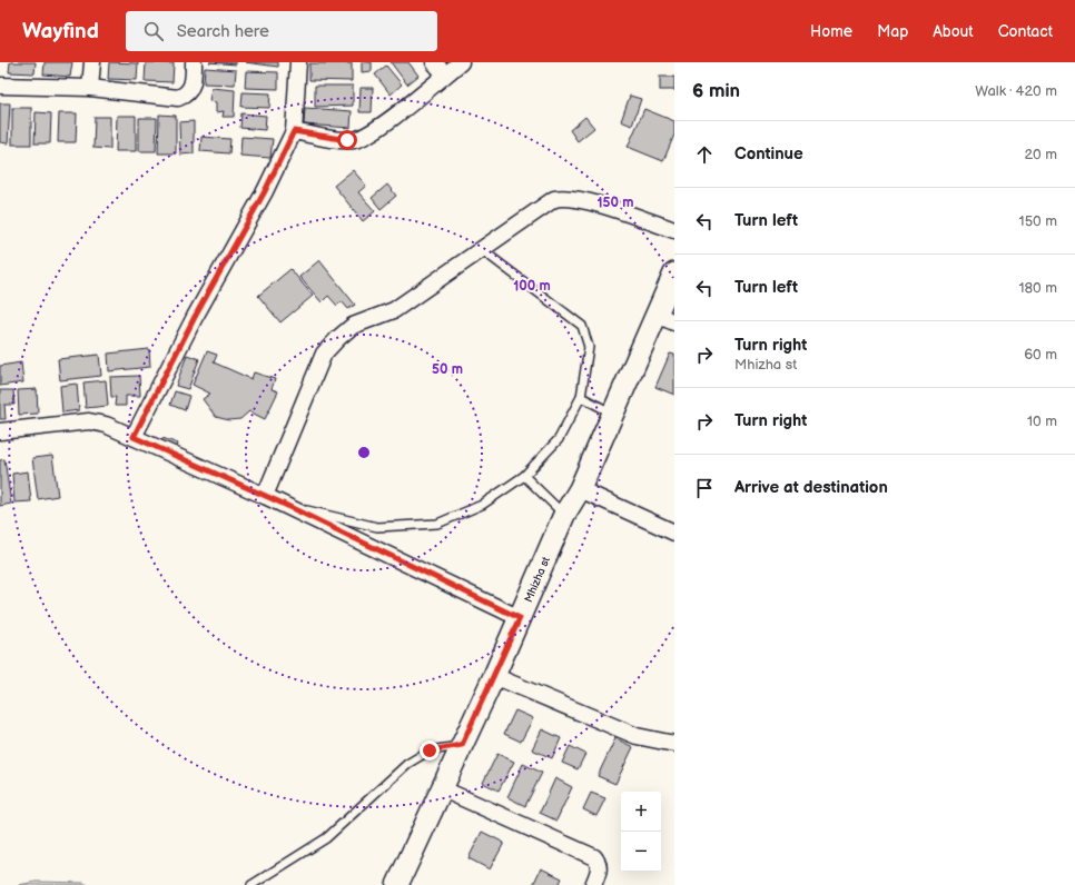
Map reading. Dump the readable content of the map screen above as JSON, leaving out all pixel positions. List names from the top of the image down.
{
  "streets": {
    "street": ["Mhizha st"]
  },
  "page": {
    "header": "Wayfind",
    "search": "Search here",
    "nav": [
      "Home",
      "Map",
      "About",
      "Contact"
    ],
    "heading": ["6 min", "Walk · 420 m"],
    "list": [
      ["Continue", "20 m"],
      ["Turn left", "150 m"],
      ["Turn left", "180 m"],
      ["Turn right", "Mhizha st", "60 m"],
      ["Turn right", "10 m"],
      "Arrive at destination"
    ],
    "map_buttons": ["+", "−"]
  },
  "rings": ["150 m", "100 m", "50 m"]
}
